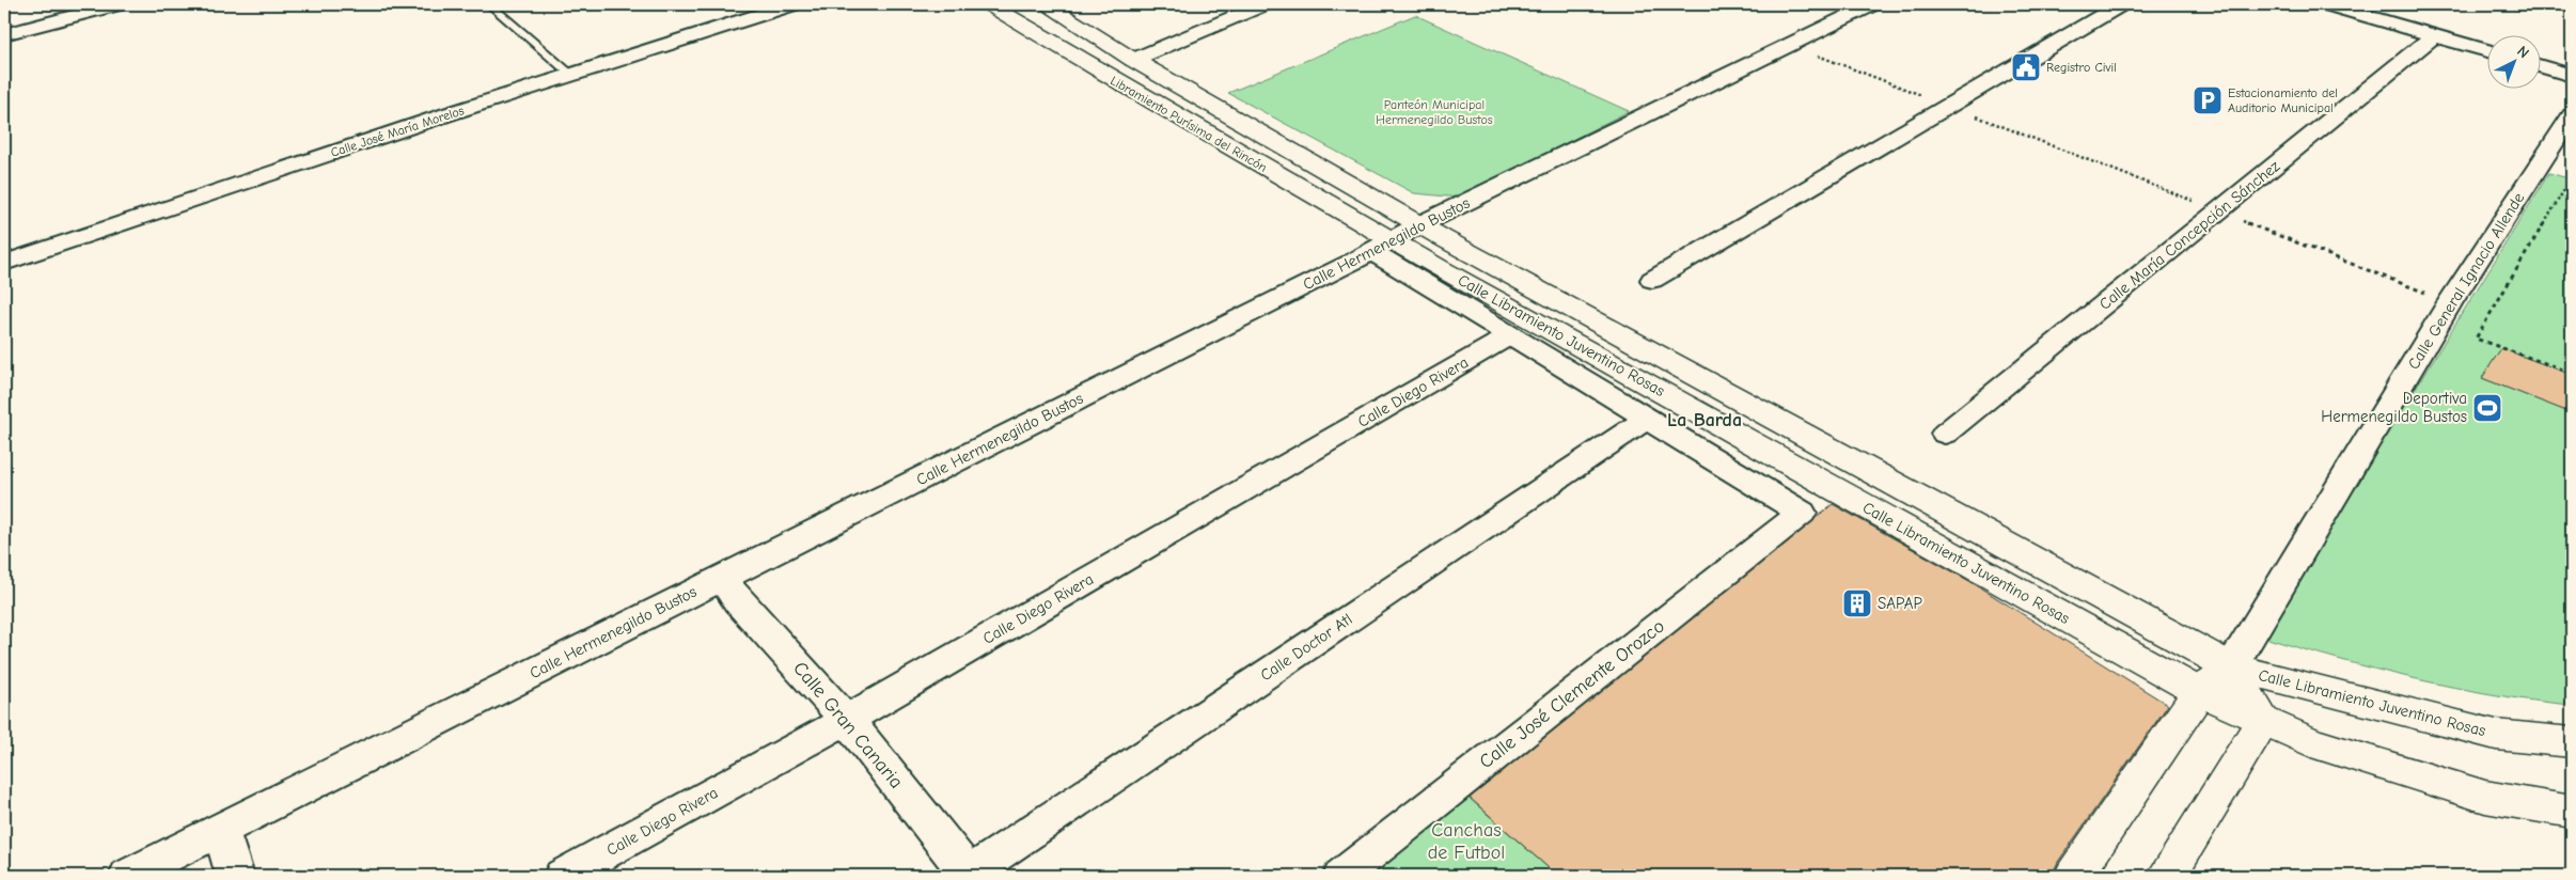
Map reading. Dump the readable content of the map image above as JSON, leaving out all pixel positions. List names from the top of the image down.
{
  "streets": {
    "main road": ["Libramiento Purísima del Rincón", "Calle Libramiento Juventino Rosas"],
    "street": [
      "Calle José María Morelos",
      "Calle María Concepción Sánchez",
      "Calle Hermenegildo Bustos",
      "Calle General Ignacio Allende",
      "Calle Diego Rivera",
      "Calle Doctor Atl",
      "Calle José Clemente Orozco",
      "Calle Gran Canaria"
    ]
  },
  "crossings": [
    ["Libramiento Purísima del Rincón", "Calle Hermenegildo Bustos"],
    ["Libramiento Purísima del Rincón", "Calle Libramiento Juventino Rosas"],
    ["Calle Hermenegildo Bustos", "Calle Libramiento Juventino Rosas"],
    ["Calle Hermenegildo Bustos", "Calle Gran Canaria"],
    ["Calle General Ignacio Allende", "Calle Libramiento Juventino Rosas"],
    ["Calle Diego Rivera", "Calle Gran Canaria"],
    ["Calle Doctor Atl", "Calle José Clemente Orozco"],
    ["Calle Doctor Atl", "Calle Gran Canaria"]
  ],
  "districts": ["La Barda"],
  "parks": ["Panteón Municipal Hermenegildo Bustos", "Canchas de Futbol"],
  "places": {
    "public building": ["Registro Civil"],
    "parking": ["Estacionamiento del Auditorio Municipal"],
    "sports": ["Deportiva Hermenegildo Bustos"],
    "building": ["SAPAP"]
  },
  "north": "top right"
}
